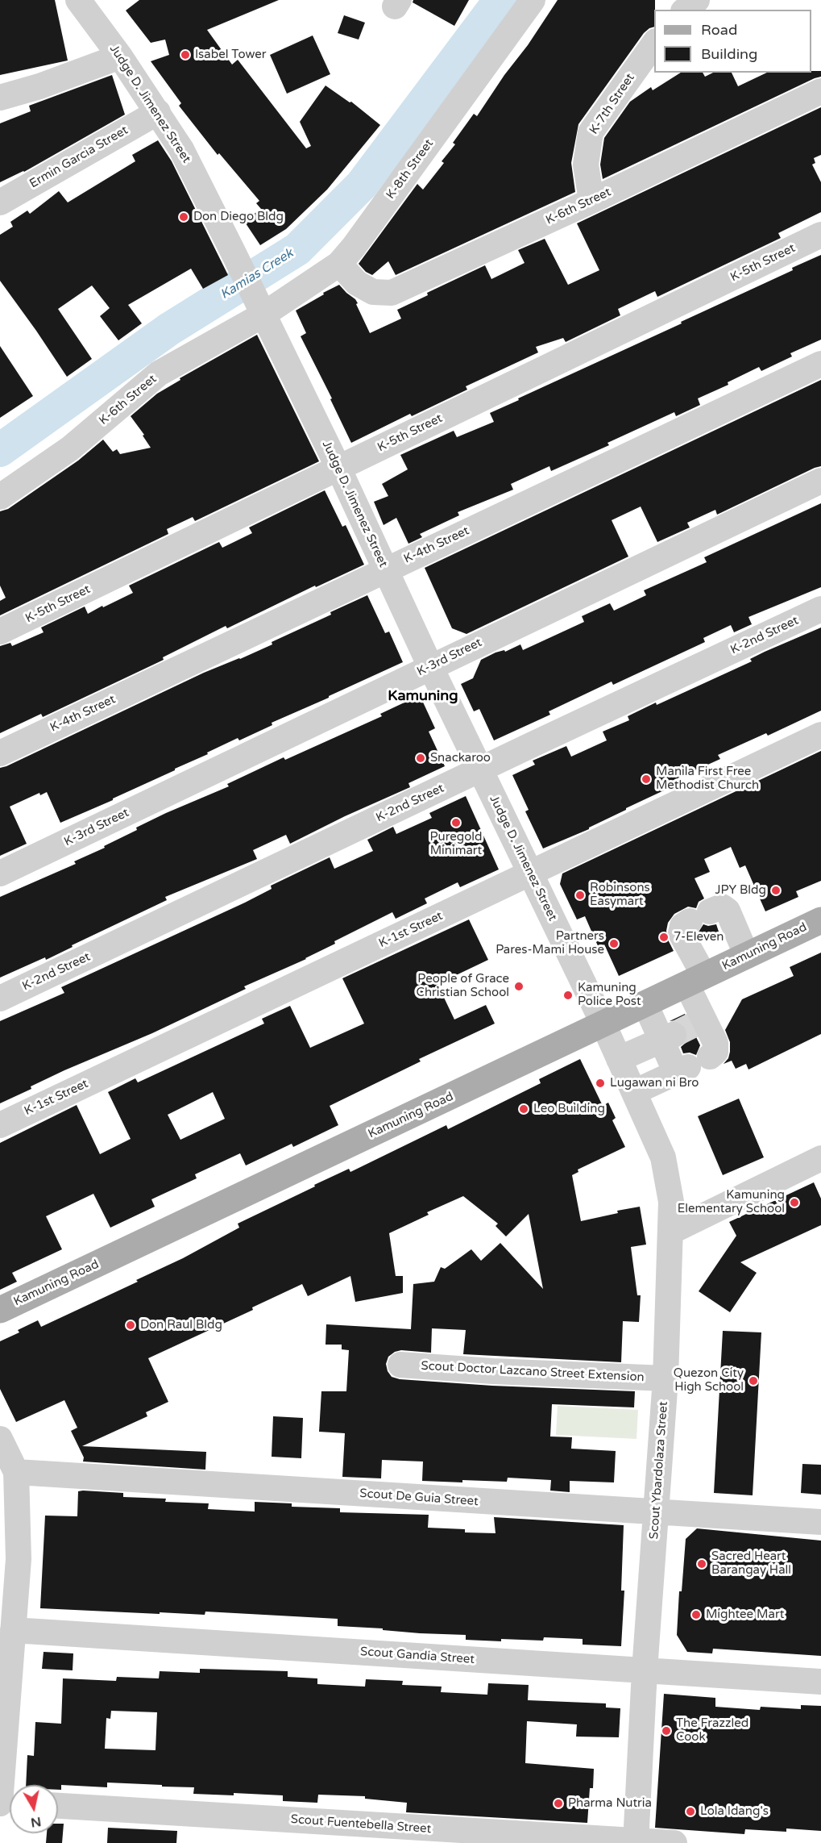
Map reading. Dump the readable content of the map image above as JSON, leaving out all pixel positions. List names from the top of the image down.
{
  "streets": {
    "main road": ["Kamuning Road"],
    "street": [
      "Judge D. Jimenez Street",
      "K-7th Street",
      "Ermin Garcia Street",
      "K-8th Street",
      "K-6th Street",
      "K-5th Street",
      "K-4th Street",
      "K-2nd Street",
      "K-3rd Street",
      "K-1st Street",
      "Scout Doctor Lazcano Street Extension",
      "Scout Ybardolaza Street",
      "Scout De Guia Street",
      "Scout Gandia Street",
      "Scout Fuentebella Street"
    ]
  },
  "crossings": [
    ["Judge D. Jimenez Street", "Ermin Garcia Street"],
    ["Judge D. Jimenez Street", "K-8th Street"],
    ["Judge D. Jimenez Street", "K-6th Street"],
    ["Judge D. Jimenez Street", "K-5th Street"],
    ["Judge D. Jimenez Street", "K-4th Street"],
    ["Judge D. Jimenez Street", "K-2nd Street"],
    ["Judge D. Jimenez Street", "K-3rd Street"],
    ["Judge D. Jimenez Street", "K-1st Street"],
    ["Judge D. Jimenez Street", "Kamuning Road"],
    ["Judge D. Jimenez Street", "Scout Ybardolaza Street"],
    ["K-7th Street", "K-6th Street"],
    ["K-8th Street", "K-6th Street"],
    ["Kamuning Road", "Scout Ybardolaza Street"],
    ["Scout Doctor Lazcano Street Extension", "Scout Ybardolaza Street"],
    ["Scout Ybardolaza Street", "Scout De Guia Street"],
    ["Scout Ybardolaza Street", "Scout Gandia Street"],
    ["Scout Ybardolaza Street", "Scout Fuentebella Street"]
  ],
  "districts": ["Kamuning"],
  "water": ["Kamias Creek"],
  "places": [
    "Isabel Tower",
    "Don Diego Bldg",
    "Snackaroo",
    "Manila First Free Methodist Church",
    "Puregold Minimart",
    "JPY Bldg",
    "Robinsons Easymart",
    "7-Eleven",
    "Partners Pares-Mami House",
    "People of Grace Christian School",
    "Kamuning Police Post",
    "Lugawan ni Bro",
    "Leo Building",
    "Kamuning Elementary School",
    "Don Raul Bldg",
    "Quezon City High School",
    "Sacred Heart Barangay Hall",
    "Mightee Mart",
    "The Frazzled Cook",
    "Pharma Nutria",
    "Lola Idang's"
  ],
  "legend": ["Road", "Building"],
  "north": "bottom"
}
